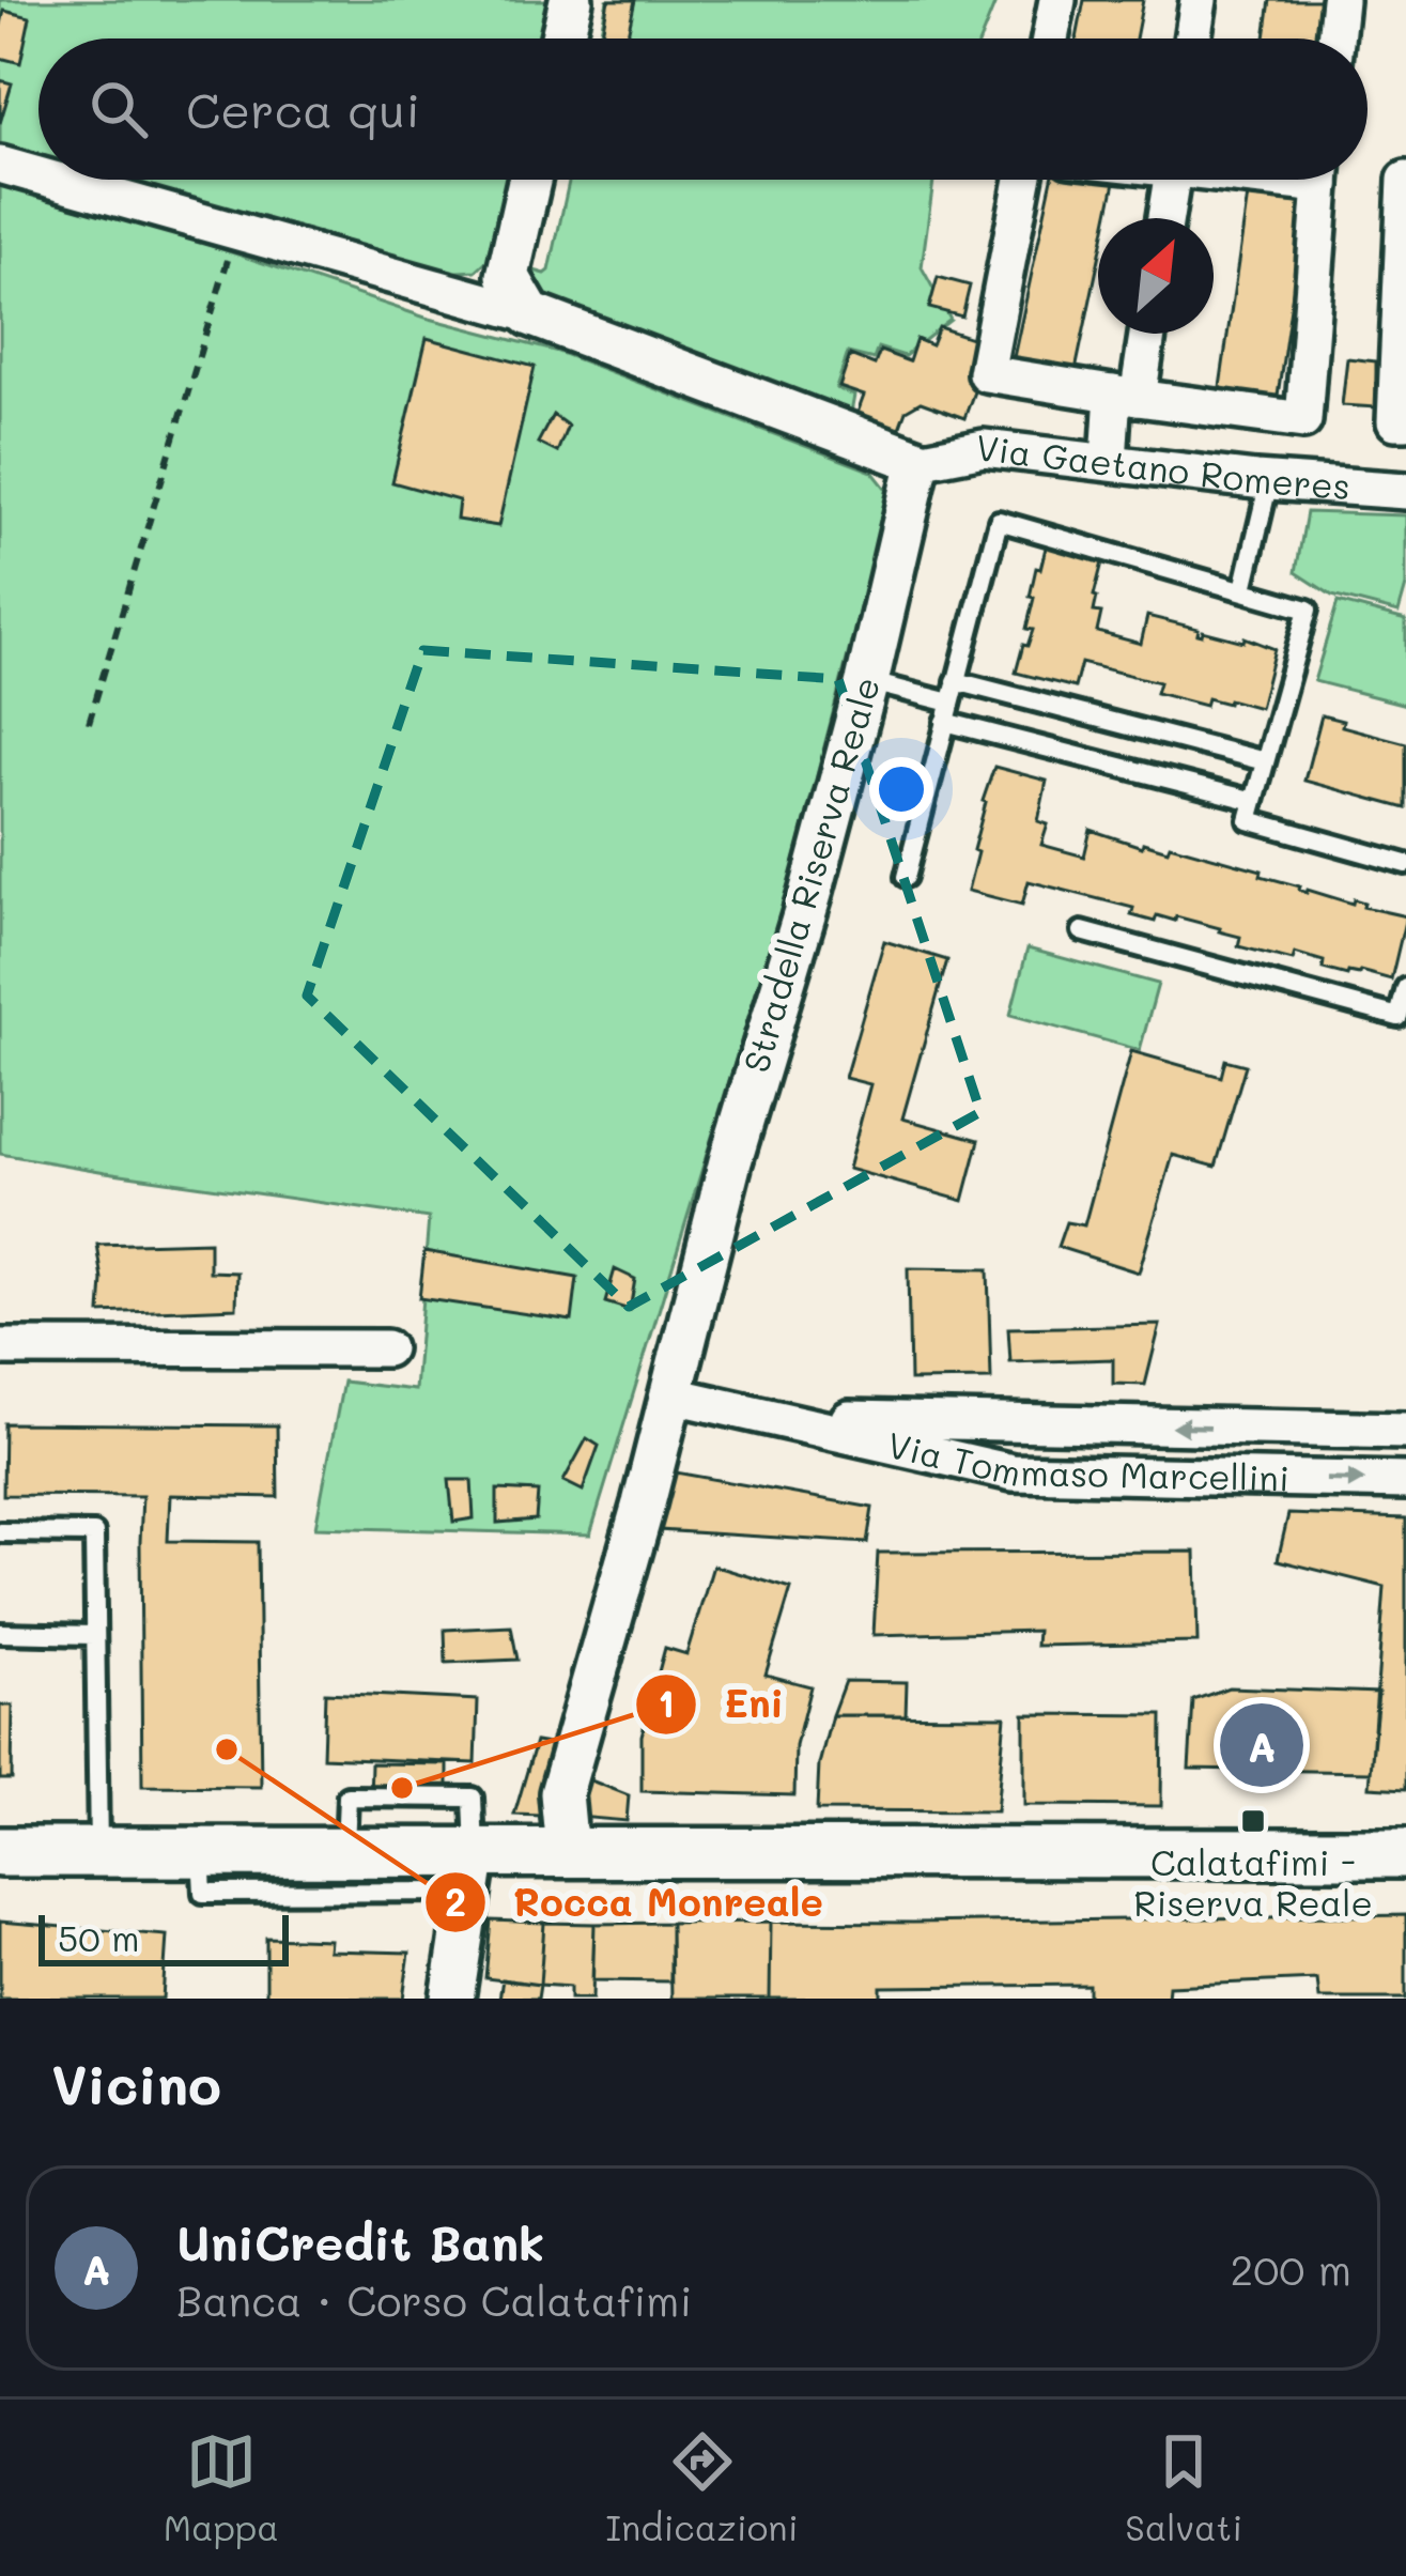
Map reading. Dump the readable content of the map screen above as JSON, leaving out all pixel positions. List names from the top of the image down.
{
  "streets": {
    "street": ["Via Gaetano Romeres", "Stradella Riserva Reale", "Via Tommaso Marcellini"]
  },
  "crossings": [
    ["Via Gaetano Romeres", "Stradella Riserva Reale"],
    ["Stradella Riserva Reale", "Via Tommaso Marcellini"]
  ],
  "places": {
    "other": ["Rocca Monreale", "Eni"],
    "transit": ["Calatafimi - Riserva Reale"]
  },
  "scale_bar": "50 m",
  "north": "top right",
  "page": {
    "search": "Cerca qui",
    "pins": "A",
    "scale": "50 m",
    "heading": "Vicino",
    "list": [
      {
        "mark": "A",
        "name": "UniCredit Bank",
        "note": "Banca · Corso Calatafimi",
        "value": "200 m"
      }
    ],
    "nav": ["Mappa", "Indicazioni", "Salvati"]
  }
}
